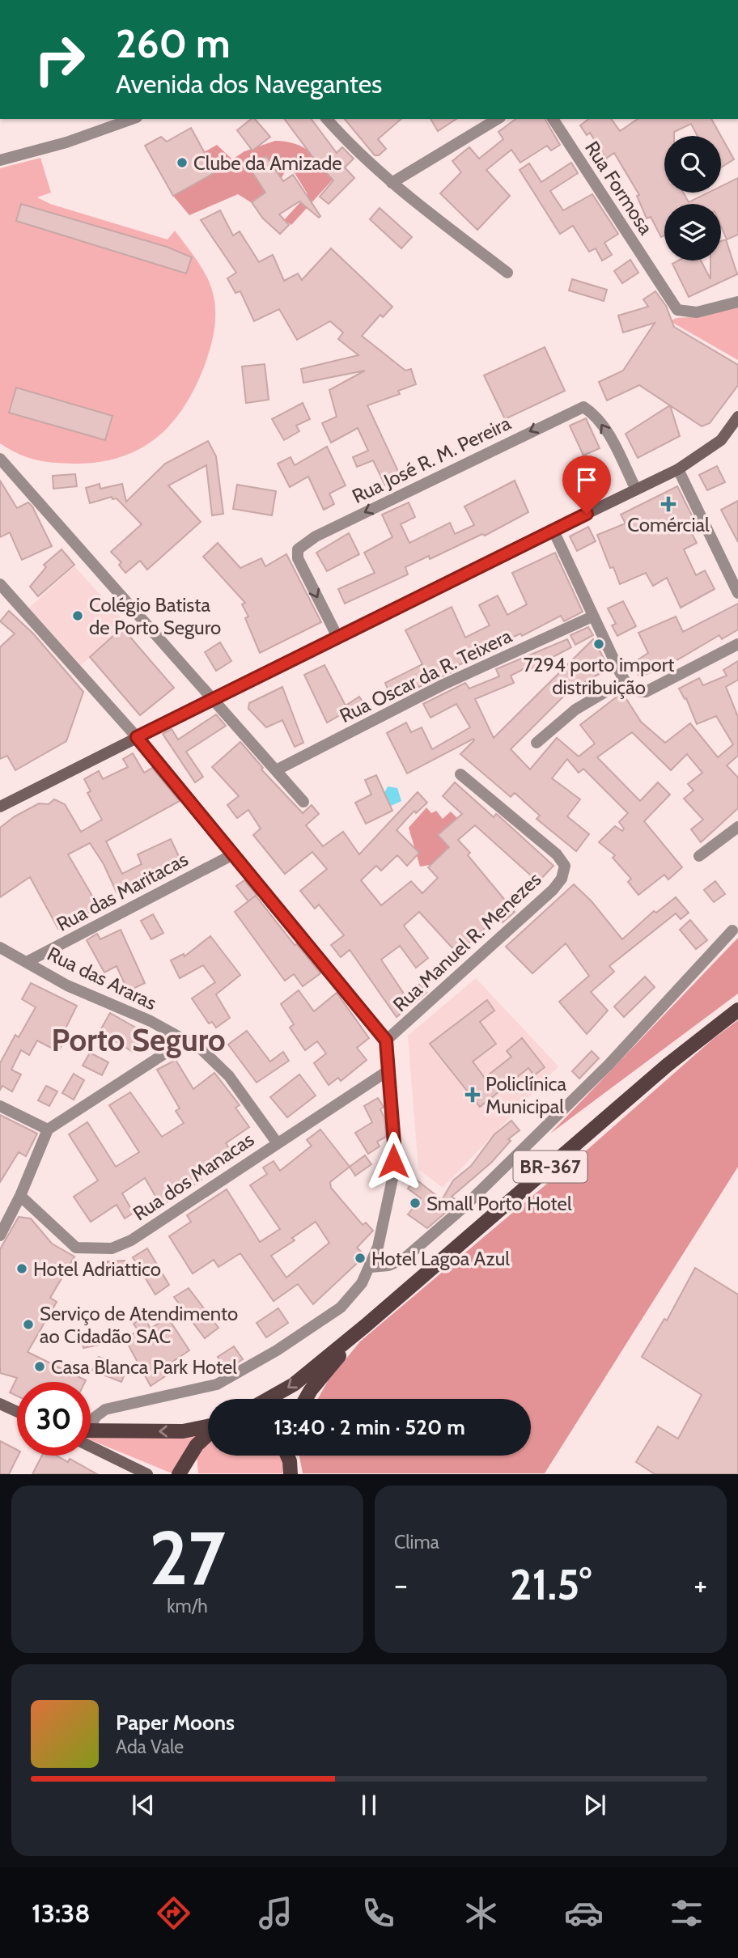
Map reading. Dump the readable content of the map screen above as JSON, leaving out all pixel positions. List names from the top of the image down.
{
  "streets": {
    "main road": ["BR-367"],
    "street": [
      "Rua Formosa",
      "Rua José R. M. Pereira",
      "Rua Oscar da R. Teixera",
      "Rua das Maritacas",
      "Rua Manuel R. Menezes",
      "Rua das Araras",
      "Rua dos Manacas"
    ]
  },
  "crossings": [
    ["Rua das Maritacas", "Rua das Araras"],
    ["Rua das Araras", "Rua dos Manacas"]
  ],
  "districts": ["Porto Seguro"],
  "places": {
    "other": [
      "Clube da Amizade",
      "Colégio Batista de Porto Seguro",
      "7294 porto import distribuição",
      "Small Porto Hotel",
      "Hotel Lagoa Azul",
      "Hotel Adriattico",
      "Serviço de Atendimento ao Cidadão SAC",
      "Casa Blanca Park Hotel"
    ],
    "health": ["Comércial", "Policlínica Municipal"]
  },
  "page": {
    "turn": ["260 m", "Avenida dos Navegantes"],
    "limit": "30",
    "trip": "13:40 · 2 min · 520 m",
    "tile": [
      ["27", "km/h"],
      "Clima"
    ],
    "heat": ["−", "21.5°", "+"],
    "song": ["Paper Moons", "Ada Vale"],
    "tabs": "13:38"
  }
}
